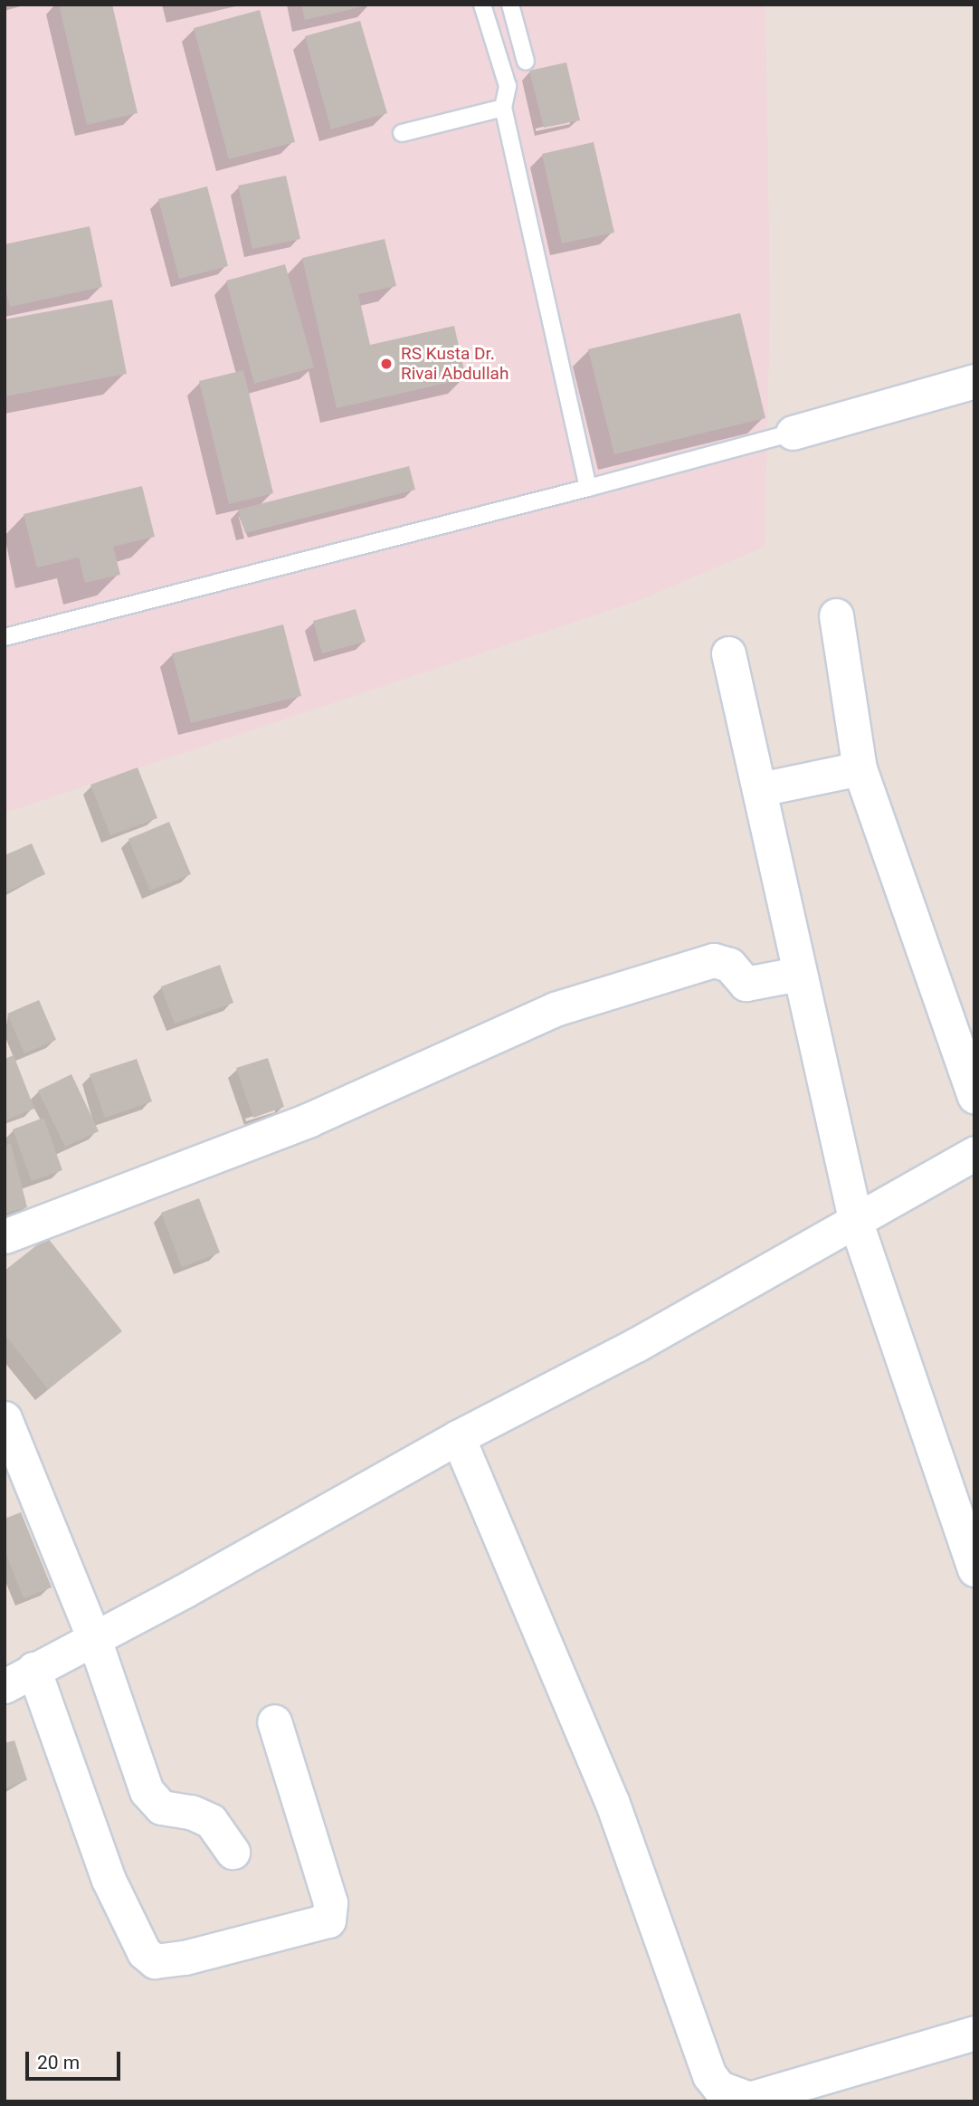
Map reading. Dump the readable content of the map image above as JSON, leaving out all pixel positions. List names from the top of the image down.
{
  "places": ["RS Kusta Dr. Rivai Abdullah"],
  "scale_bar": "20 m"
}
